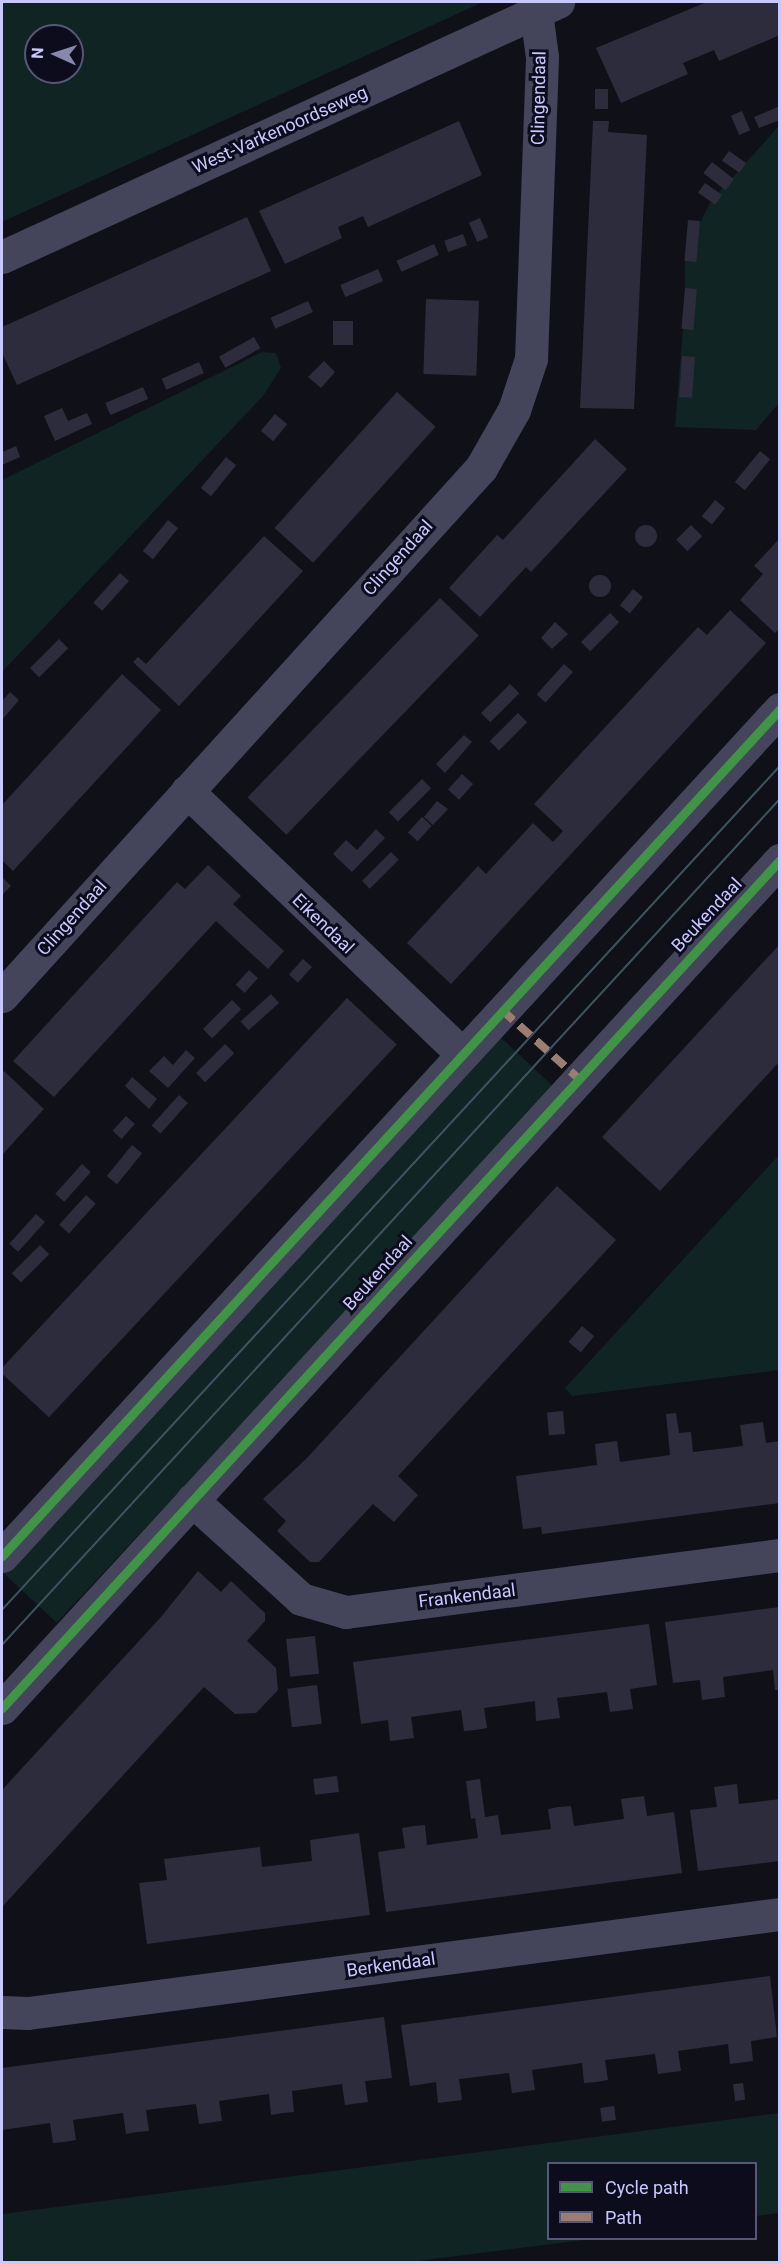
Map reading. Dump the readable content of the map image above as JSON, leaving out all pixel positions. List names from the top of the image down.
{
  "streets": {
    "street": [
      "Clingendaal",
      "West-Varkenoordseweg",
      "Beukendaal",
      "Eikendaal",
      "Frankendaal",
      "Berkendaal"
    ]
  },
  "crossings": [
    ["Clingendaal", "West-Varkenoordseweg"],
    ["Clingendaal", "Eikendaal"],
    ["Beukendaal", "Frankendaal"]
  ],
  "legend": ["Cycle path", "Path"],
  "north": "left"
}
